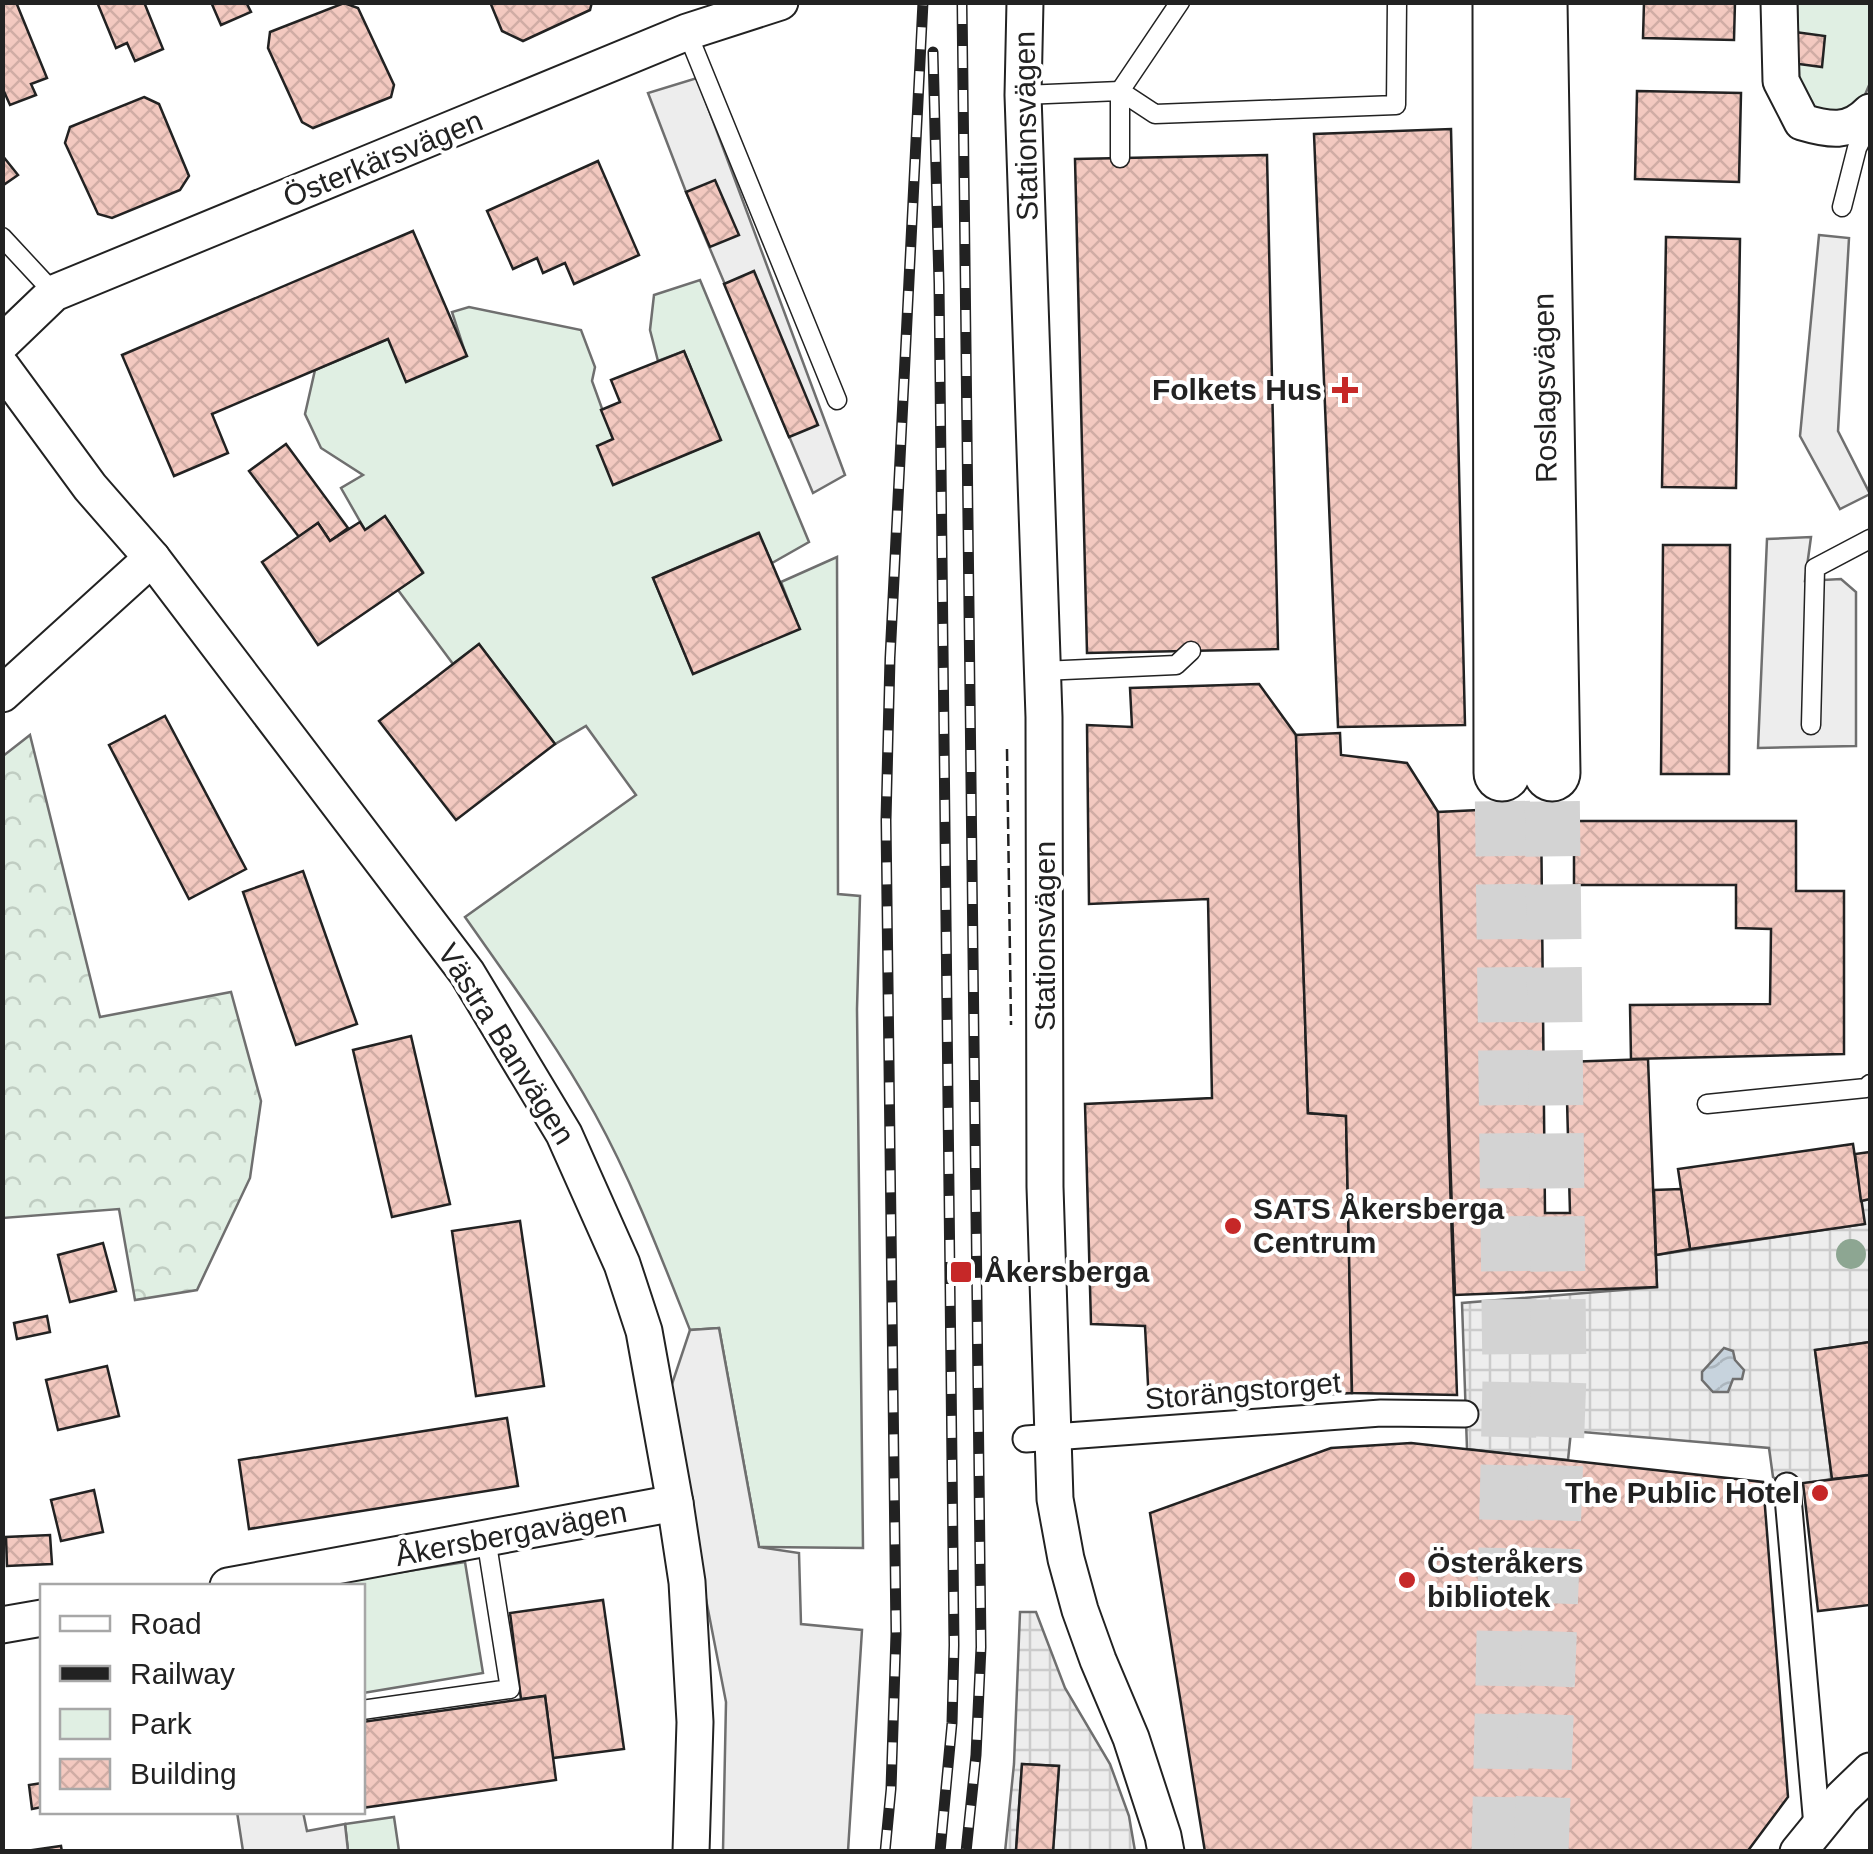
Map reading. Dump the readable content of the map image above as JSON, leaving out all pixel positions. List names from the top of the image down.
{
  "streets": {
    "main road": ["Roslagsvägen"],
    "street": [
      "Stationsvägen",
      "Österkärsvägen",
      "Västra Banvägen",
      "Storängstorget",
      "Åkersbergavägen"
    ]
  },
  "crossings": [
    ["Stationsvägen", "Storängstorget"],
    ["Västra Banvägen", "Åkersbergavägen"]
  ],
  "places": {
    "health": ["Folkets Hus"],
    "other": ["SATS Åkersberga Centrum", "The Public Hotel", "Österåkers bibliotek"],
    "transit": ["Åkersberga"]
  },
  "legend": [
    "Road",
    "Railway",
    "Park",
    "Building"
  ]
}
